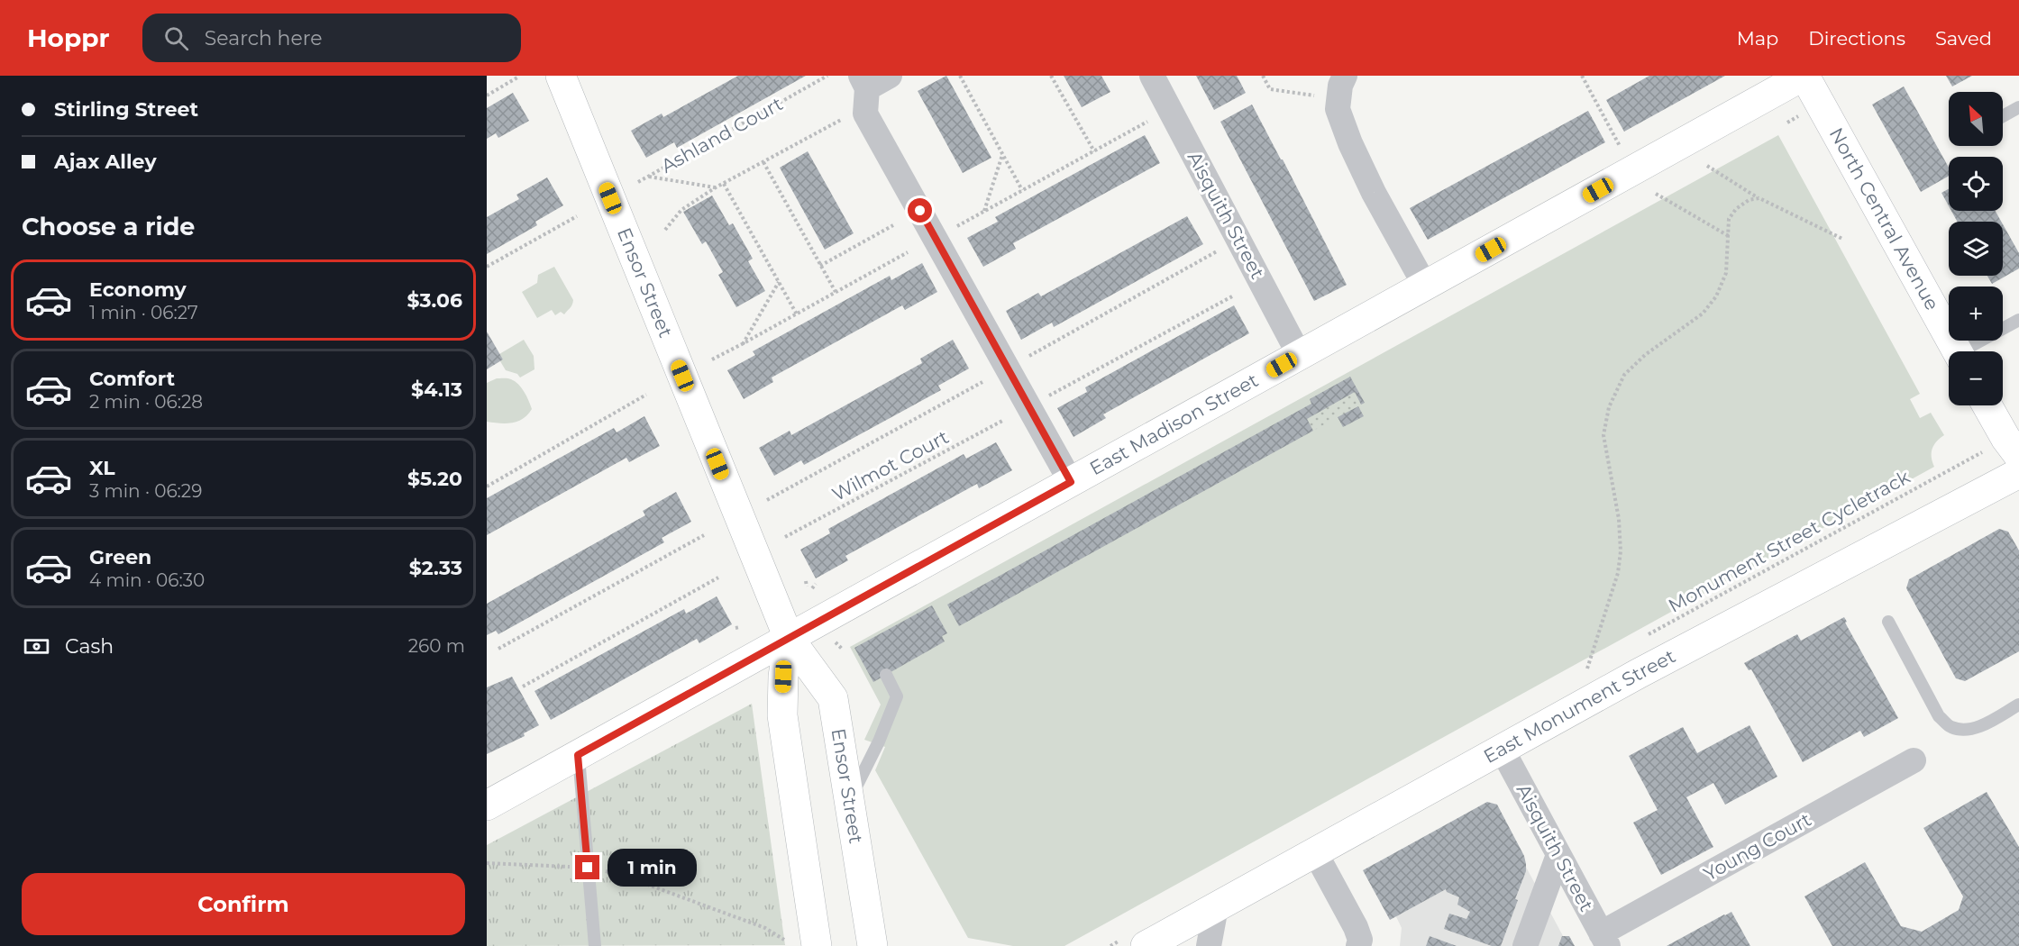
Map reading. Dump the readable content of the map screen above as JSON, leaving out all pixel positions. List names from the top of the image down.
{
  "streets": {
    "main road": [
      "North Central Avenue",
      "Ensor Street",
      "East Madison Street",
      "East Monument Street"
    ],
    "street": ["Aisquith Street", "Young Court"],
    "path": ["Ashland Court", "Wilmot Court", "Monument Street Cycletrack"]
  },
  "crossings": [
    ["Aisquith Street", "East Madison Street"],
    ["Aisquith Street", "East Monument Street"],
    ["Aisquith Street", "Young Court"],
    ["North Central Avenue", "East Madison Street"],
    ["Ensor Street", "East Madison Street"]
  ],
  "north": "top left",
  "page": {
    "header": "Hoppr",
    "search": "Search here",
    "nav": ["Map", "Directions", "Saved"],
    "banner": ["Stirling Street", "Ajax Alley"],
    "map_buttons": ["+", "−"],
    "heading": "Choose a ride",
    "list": [
      {
        "name": "Economy",
        "note": "1 min · 06:27",
        "value": "$3.06"
      },
      {
        "name": "Comfort",
        "note": "2 min · 06:28",
        "value": "$4.13"
      },
      {
        "name": "XL",
        "note": "3 min · 06:29",
        "value": "$5.20"
      },
      {
        "name": "Green",
        "note": "4 min · 06:30",
        "value": "$2.33"
      }
    ],
    "pay": ["Cash", "260 m"],
    "bubble": "1 min",
    "buttons": "Confirm"
  }
}
